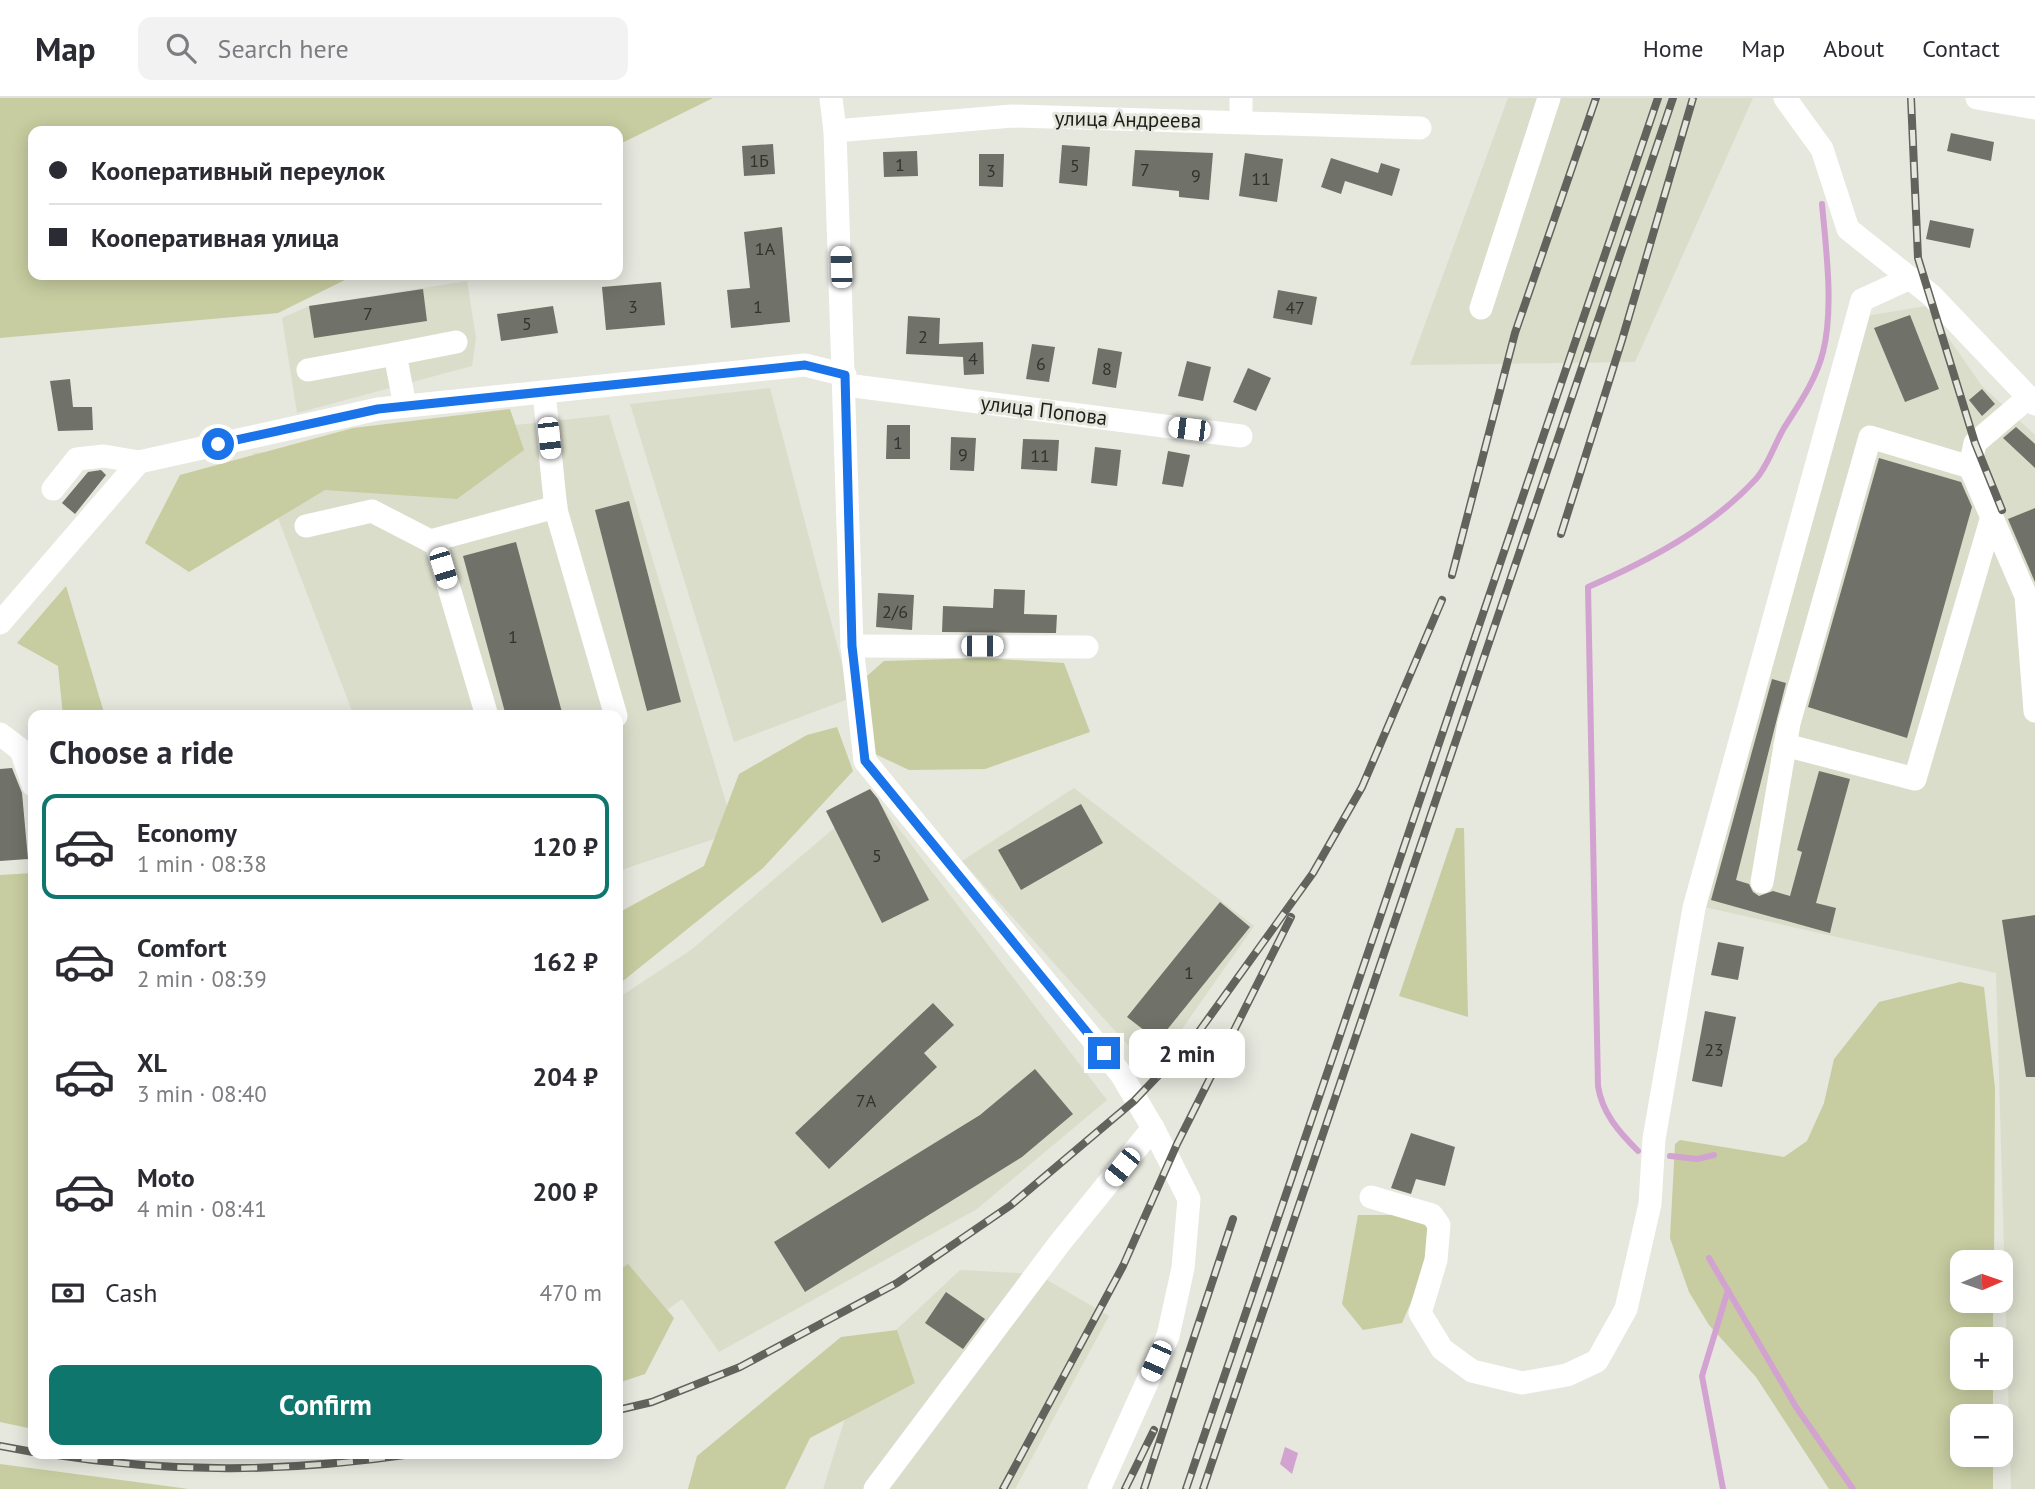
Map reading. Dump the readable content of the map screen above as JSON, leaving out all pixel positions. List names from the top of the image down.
{
  "streets": {
    "street": ["улица Андреева", "улица Попова"]
  },
  "house_numbers": [
    "1Б",
    "1",
    "5",
    "7",
    "3",
    "9",
    "11",
    "1А",
    "3",
    "1",
    "47",
    "7",
    "5",
    "2",
    "4",
    "6",
    "8",
    "1",
    "9",
    "11",
    "2/6",
    "1",
    "5",
    "1",
    "23",
    "7А"
  ],
  "north": "right",
  "page": {
    "header": "Map",
    "search": "Search here",
    "nav": [
      "Home",
      "Map",
      "About",
      "Contact"
    ],
    "banner": ["Кооперативный переулок", "Кооперативная улица"],
    "heading": "Choose a ride",
    "list": [
      {
        "name": "Economy",
        "note": "1 min · 08:38",
        "value": "120 ₽"
      },
      {
        "name": "Comfort",
        "note": "2 min · 08:39",
        "value": "162 ₽"
      },
      {
        "name": "XL",
        "note": "3 min · 08:40",
        "value": "204 ₽"
      },
      {
        "name": "Moto",
        "note": "4 min · 08:41",
        "value": "200 ₽"
      }
    ],
    "bubble": "2 min",
    "map_buttons": ["+", "−"],
    "pay": ["Cash", "470 m"],
    "buttons": "Confirm"
  }
}
